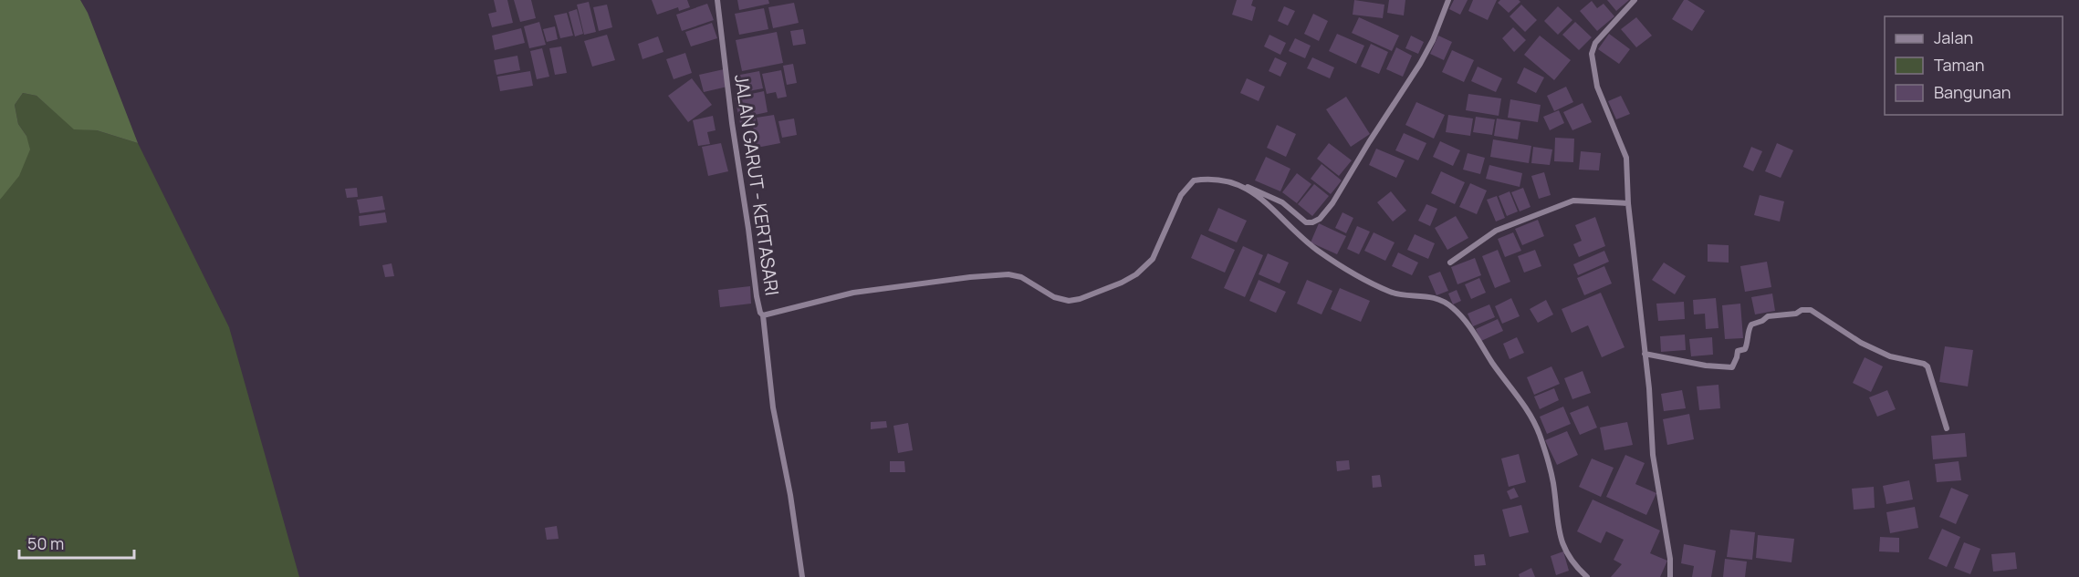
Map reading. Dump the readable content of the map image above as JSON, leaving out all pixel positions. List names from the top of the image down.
{
  "streets": {
    "street": ["JALAN GARUT - KERTASARI"]
  },
  "legend": ["Jalan", "Taman", "Bangunan"],
  "scale_bar": "50 m"
}
